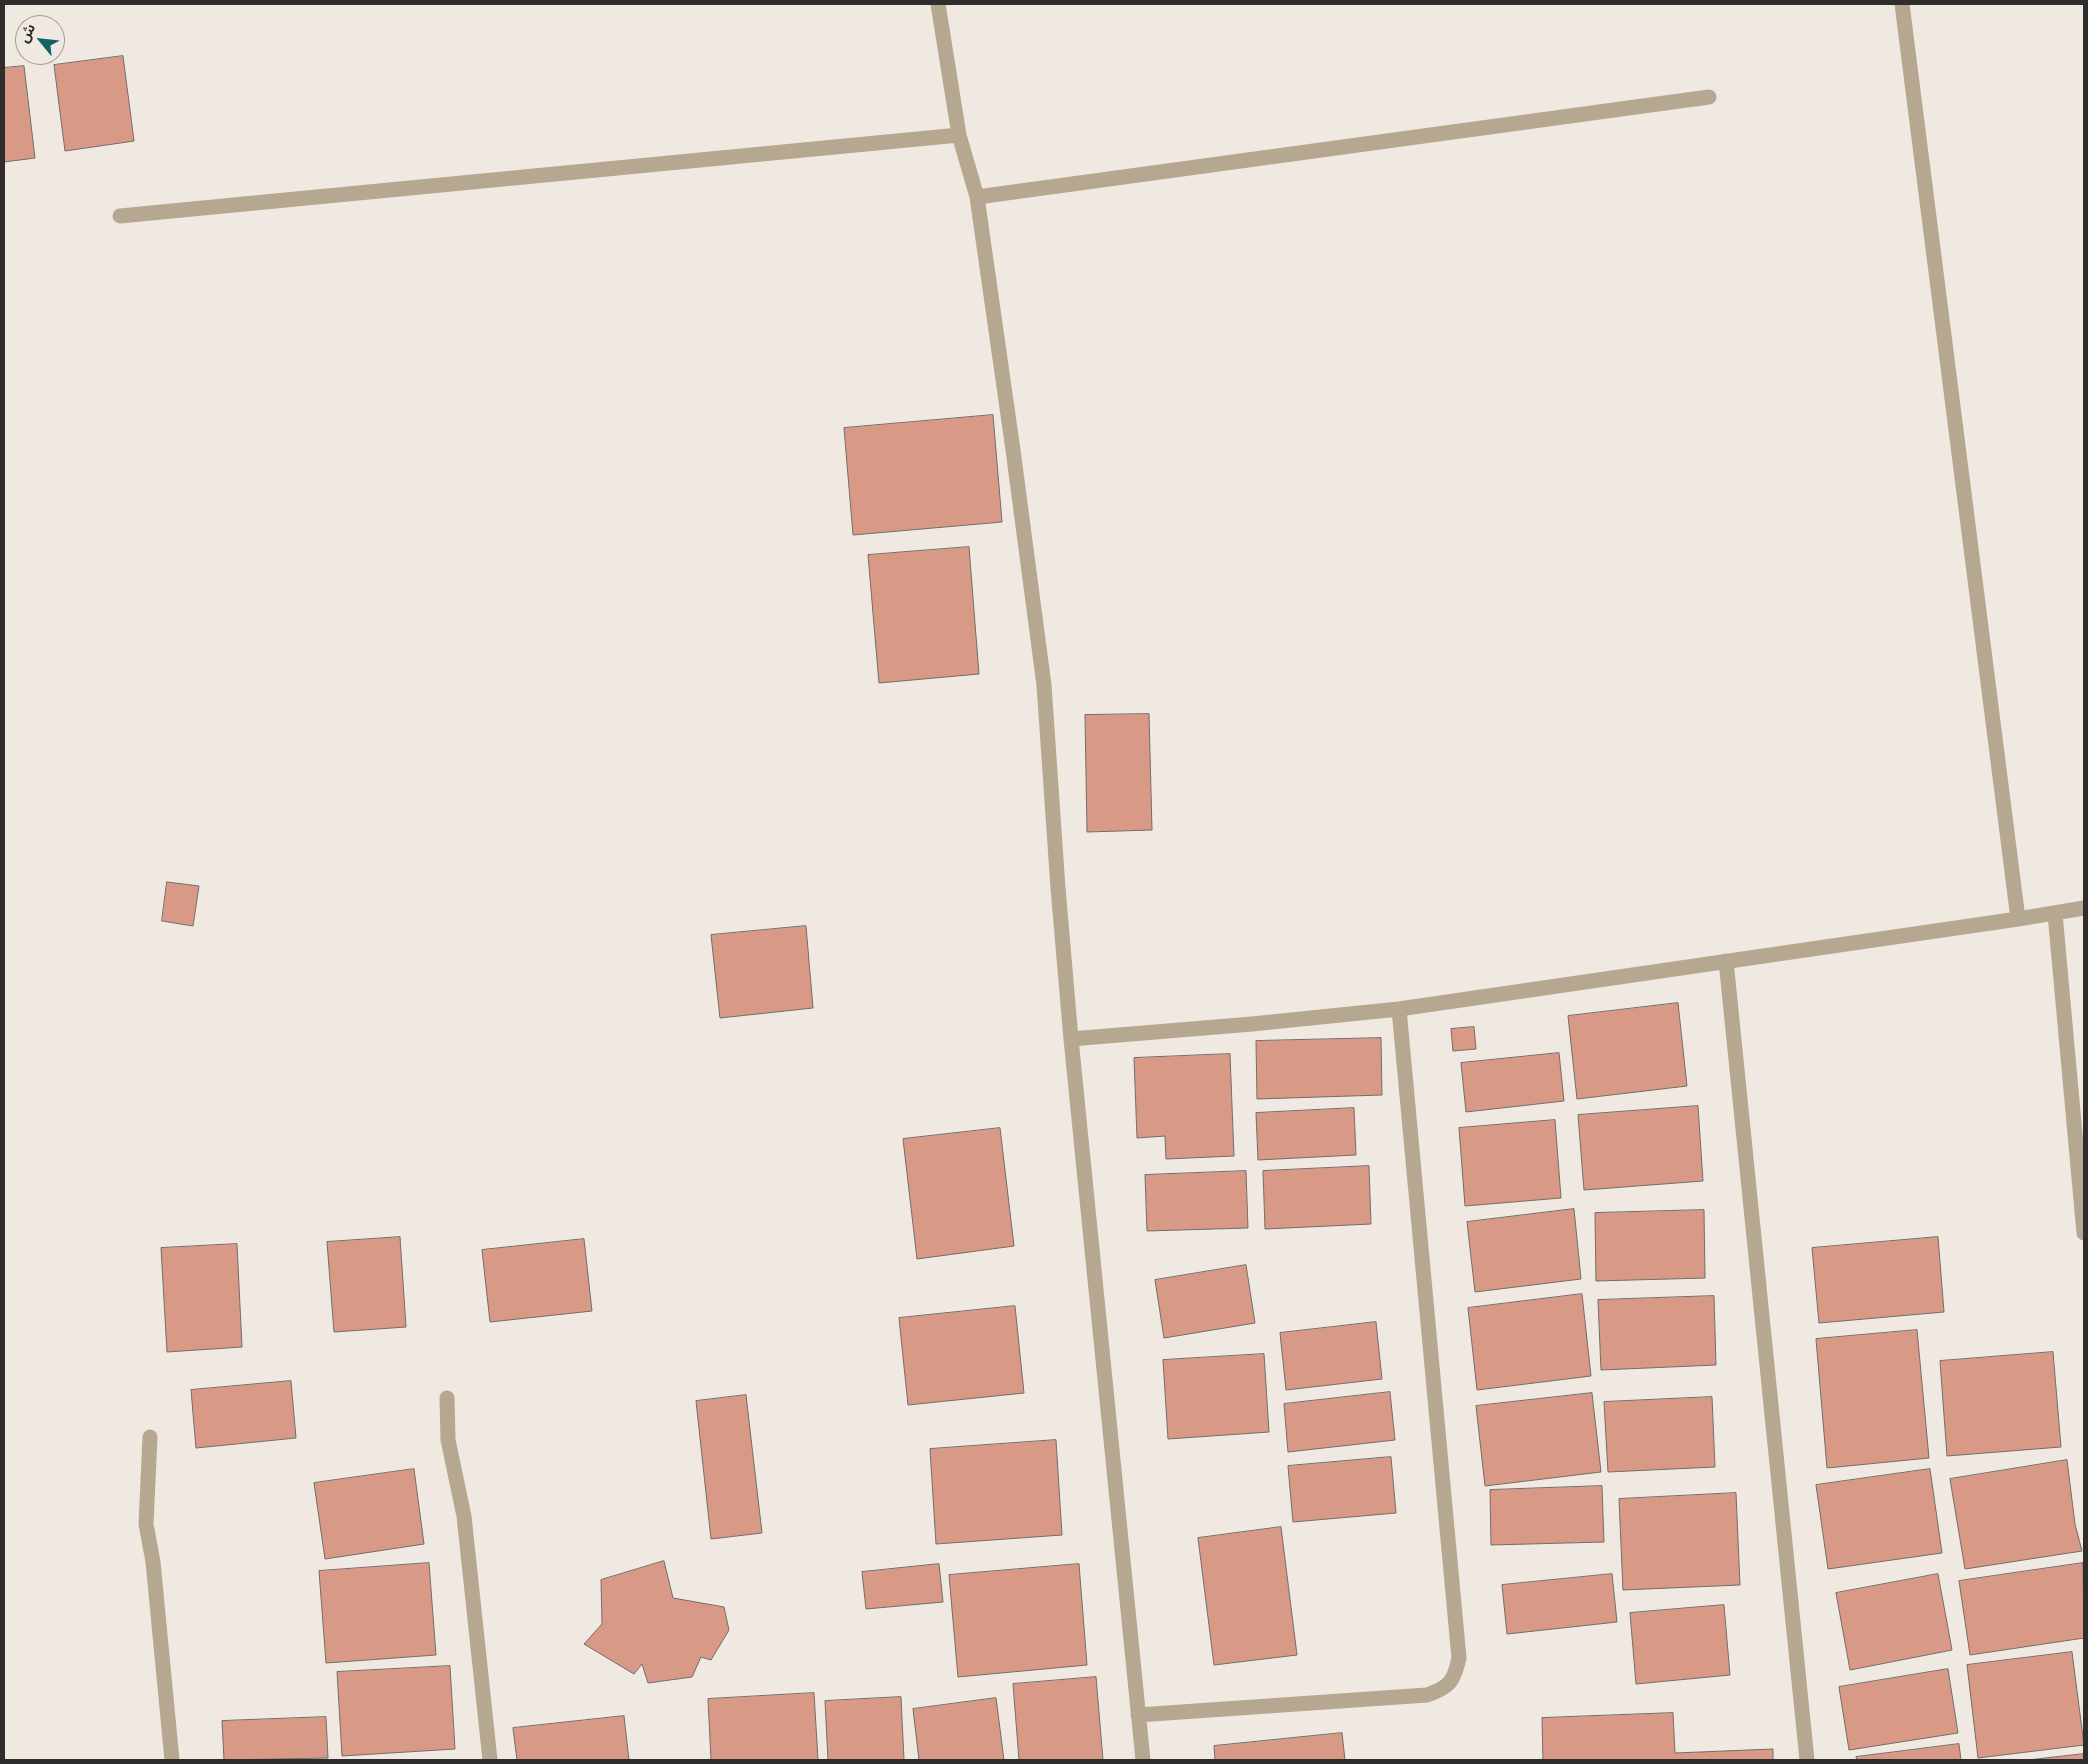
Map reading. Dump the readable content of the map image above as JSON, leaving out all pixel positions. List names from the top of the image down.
{
  "north": "top left"
}
